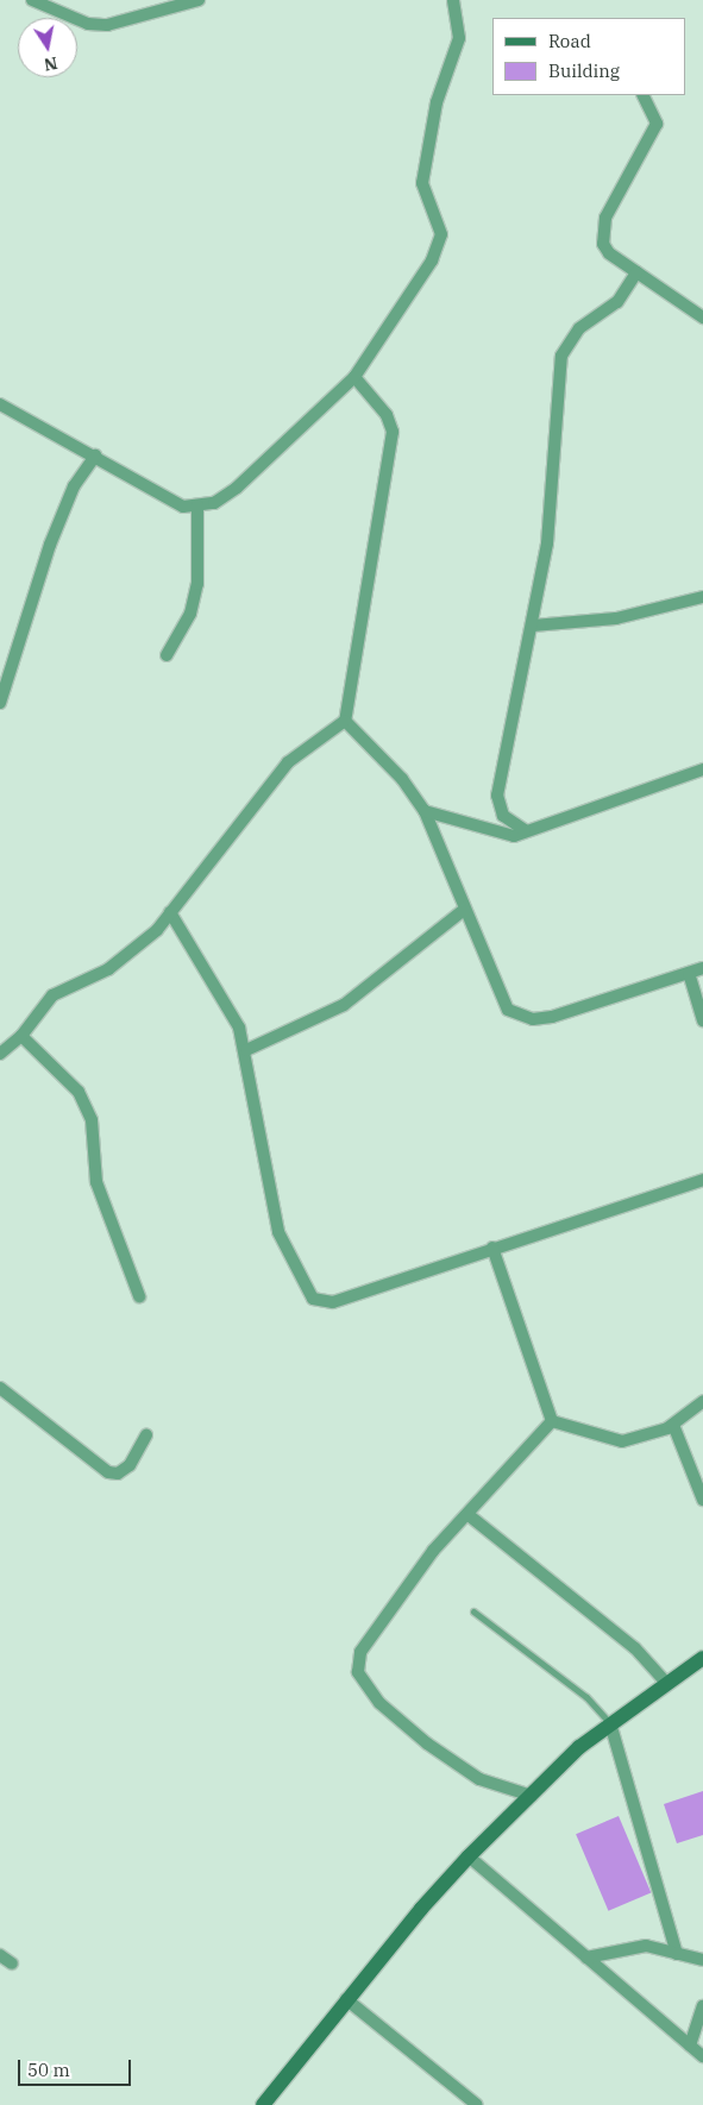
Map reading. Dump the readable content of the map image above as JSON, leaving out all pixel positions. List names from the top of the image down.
{
  "legend": ["Road", "Building"],
  "scale_bar": "50 m",
  "north": "bottom"
}
